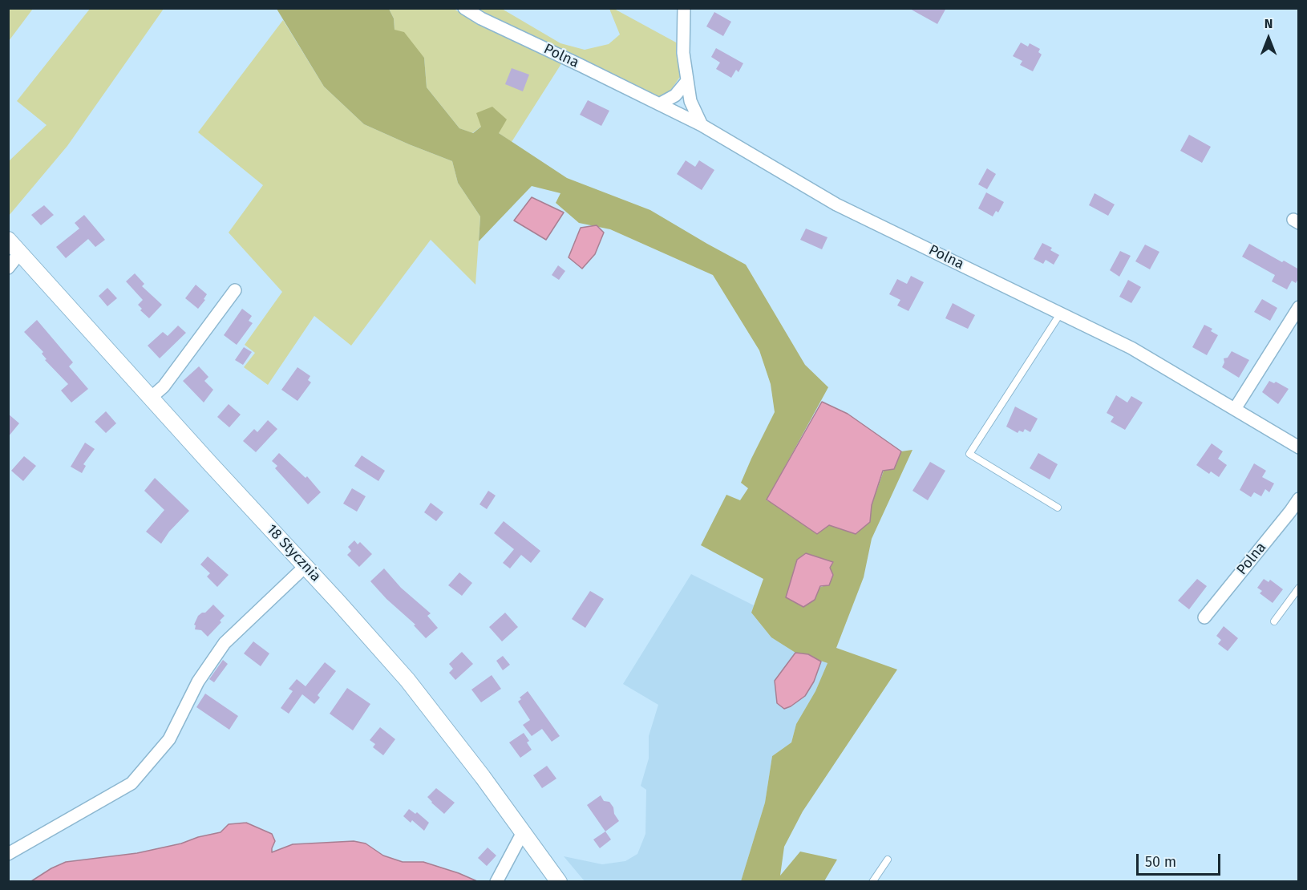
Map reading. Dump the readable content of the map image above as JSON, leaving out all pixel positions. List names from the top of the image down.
{
  "streets": {
    "street": ["Polna", "18 Stycznia"]
  },
  "scale_bar": "50 m",
  "north": "top"
}
